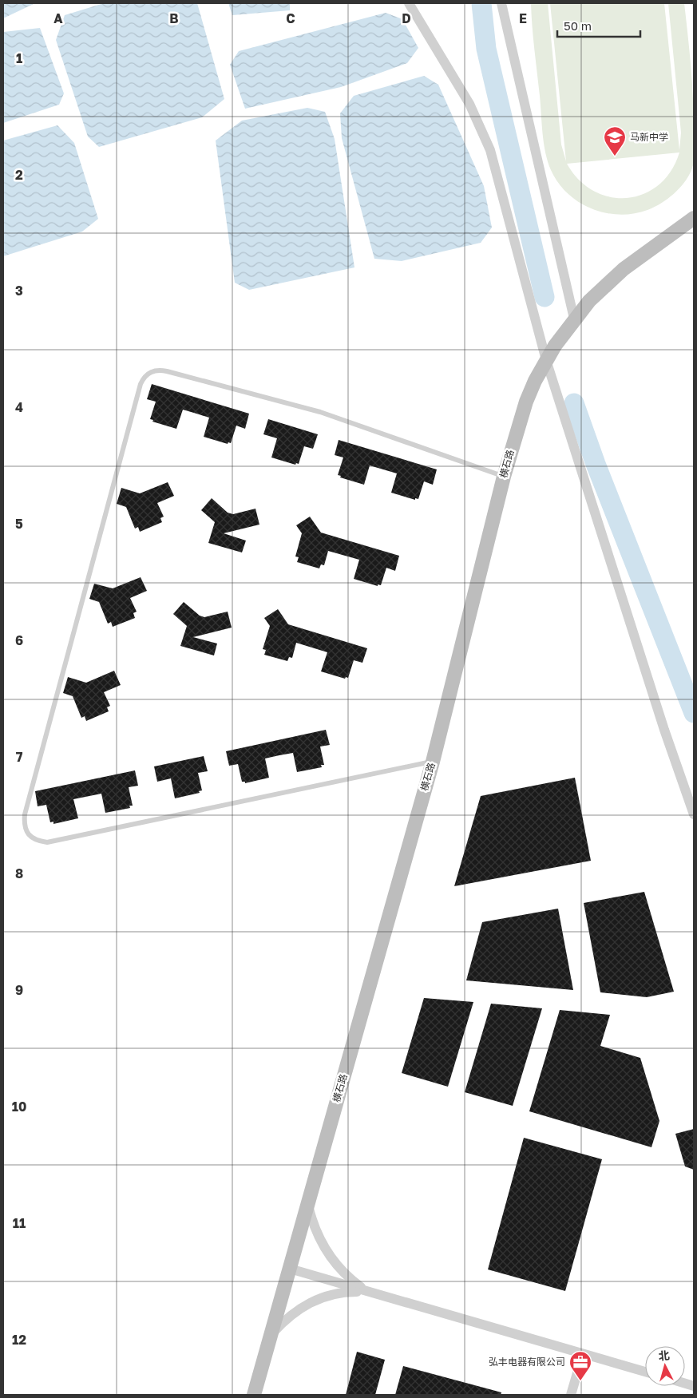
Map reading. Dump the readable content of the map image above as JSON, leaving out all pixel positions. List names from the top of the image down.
{
  "streets": {
    "main road": ["横石路"]
  },
  "places": {
    "school or university": ["马新中学"],
    "office": ["弘丰电器有限公司"]
  },
  "scale_bar": "50 m",
  "north": "top",
  "grid": {
    "columns": [
      "A",
      "B",
      "C",
      "D",
      "E"
    ],
    "rows": [
      "1",
      "2",
      "3",
      "4",
      "5",
      "6",
      "7",
      "8",
      "9",
      "10",
      "11",
      "12"
    ]
  }
}
